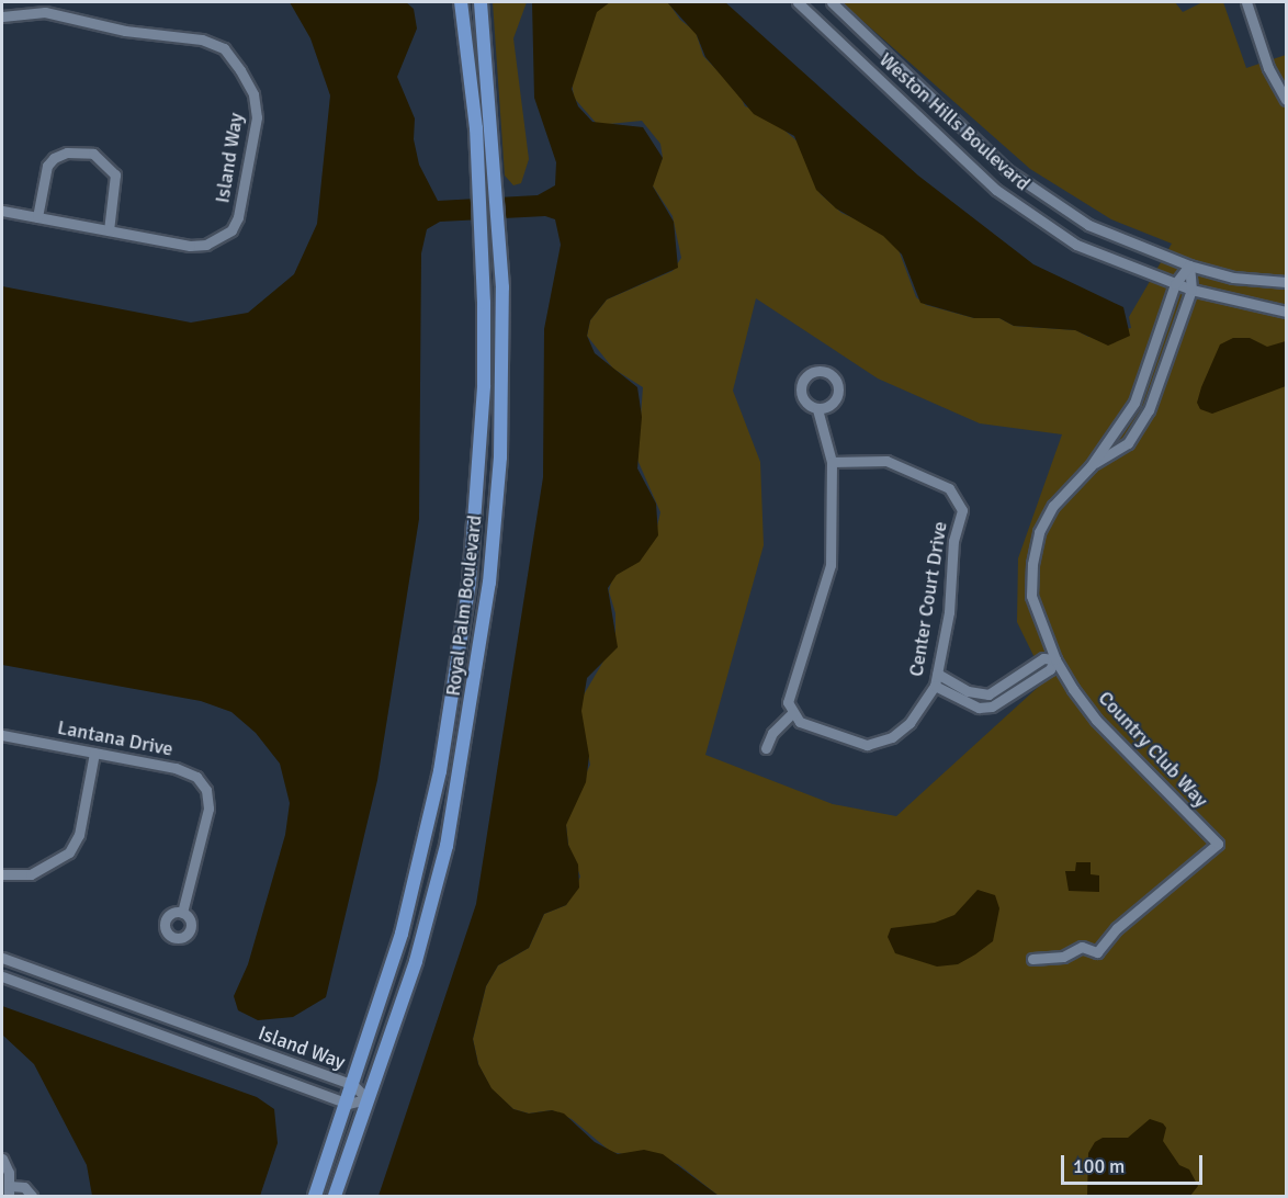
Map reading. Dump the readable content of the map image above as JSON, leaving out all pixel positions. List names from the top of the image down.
{
  "streets": {
    "main road": ["Royal Palm Boulevard"],
    "street": [
      "Weston Hills Boulevard",
      "Island Way",
      "Center Court Drive",
      "Lantana Drive",
      "Country Club Way"
    ]
  },
  "crossings": [
    ["Weston Hills Boulevard", "Country Club Way"],
    ["Island Way", "Royal Palm Boulevard"]
  ],
  "scale_bar": "100 m"
}
